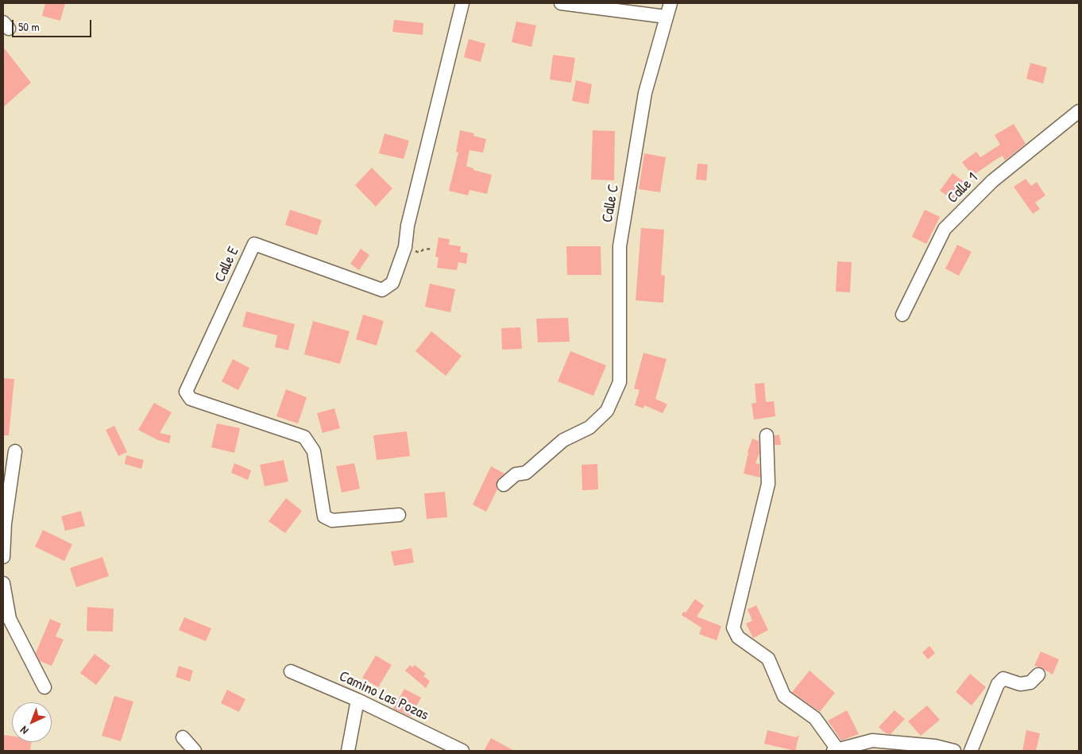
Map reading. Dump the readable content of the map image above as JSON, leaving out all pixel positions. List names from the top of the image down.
{
  "streets": {
    "street": [
      "Calle 1",
      "Calle C",
      "Calle E",
      "Camino Las Pozas"
    ]
  },
  "scale_bar": "50 m",
  "north": "bottom left"
}
